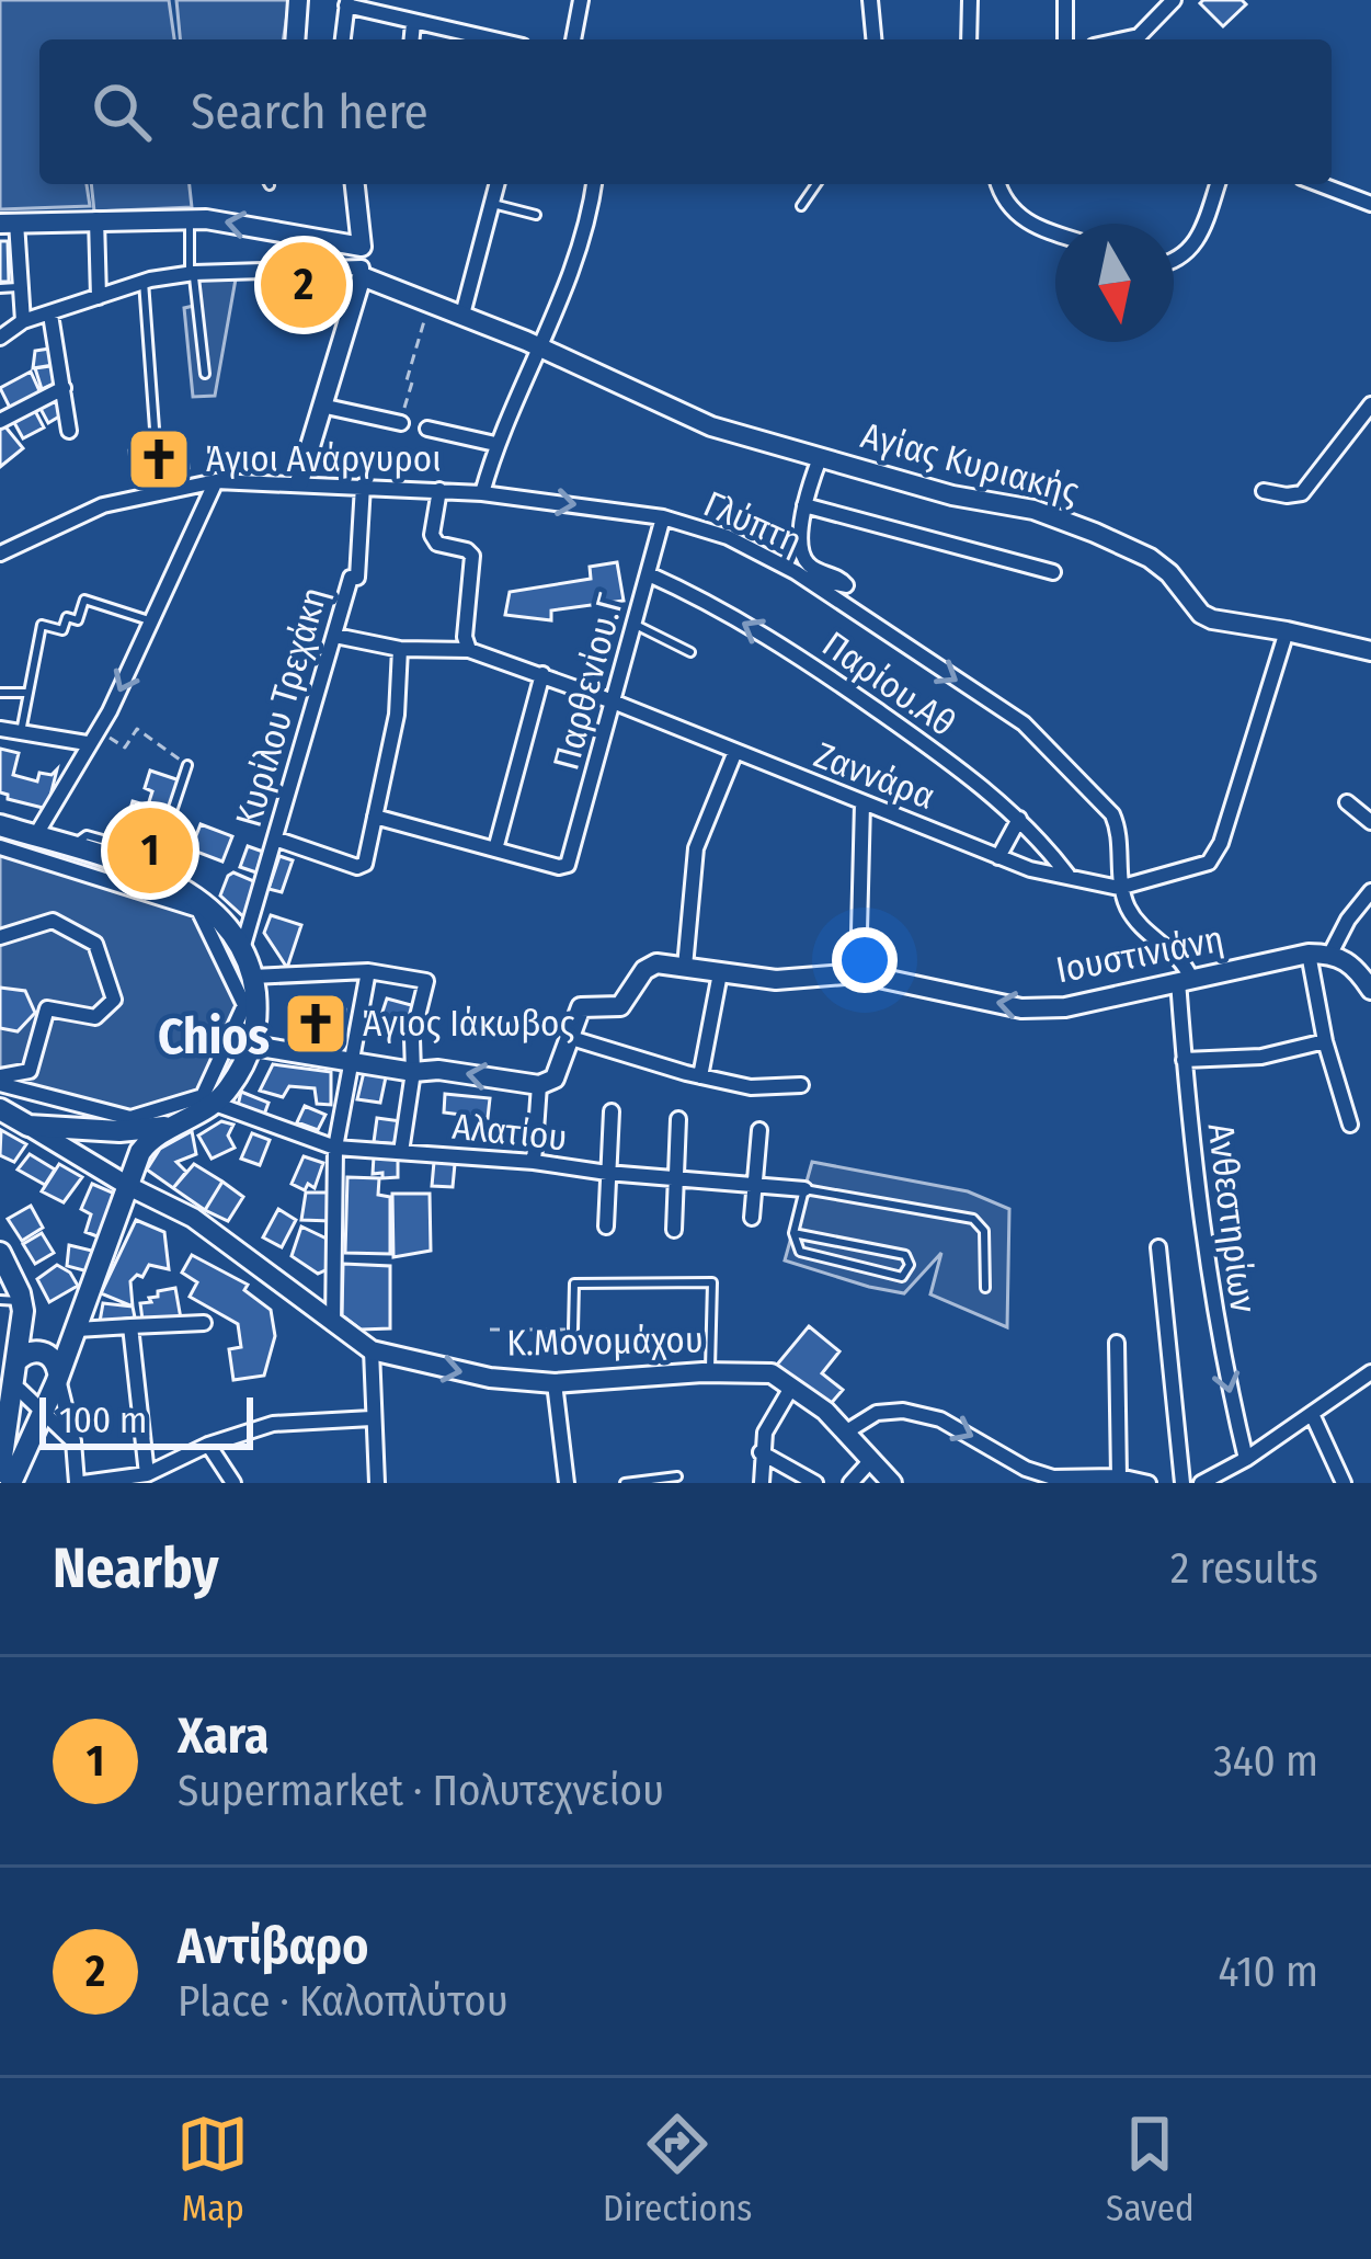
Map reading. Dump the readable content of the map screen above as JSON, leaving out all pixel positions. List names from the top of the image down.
{
  "streets": {
    "main road": ["Αγίας Κυριακής", "Ιουστινιάνη", "Κ.Μονομάχου"],
    "street": [
      "Γλύπτη",
      "Παρθενίου.Γ",
      "Παρίου.Αθ",
      "Κυρίλου Τρεχάκη",
      "Ζαννάρα",
      "Αλατίου",
      "Ανθεστηρίων"
    ]
  },
  "crossings": [
    ["Γλύπτη", "Παρθενίου.Γ"],
    ["Γλύπτη", "Κυρίλου Τρεχάκη"],
    ["Γλύπτη", "Ζαννάρα"],
    ["Παρθενίου.Γ", "Παρίου.Αθ"],
    ["Παρθενίου.Γ", "Ζαννάρα"],
    ["Παρίου.Αθ", "Ζαννάρα"],
    ["Κυρίλου Τρεχάκη", "Ζαννάρα"],
    ["Ιουστινιάνη", "Ανθεστηρίων"]
  ],
  "one_way": ["Γλύπτη", "Παρίου.Αθ", "Ιουστινιάνη"],
  "districts": ["Chios"],
  "places": {
    "church": ["Άγιοι Ανάργυροι", "Άγιος Ιάκωβος"]
  },
  "scale_bar": "100 m",
  "north": "bottom",
  "page": {
    "search": "Search here",
    "pins": ["2", "1"],
    "scale": "100 m",
    "heading": ["Nearby", "2 results"],
    "list": [
      {
        "mark": "1",
        "name": "Xara",
        "note": "Supermarket · Πολυτεχνείου",
        "value": "340 m"
      },
      {
        "mark": "2",
        "name": "Αντίβαρο",
        "note": "Place · Καλοπλύτου",
        "value": "410 m"
      }
    ],
    "nav": ["Map", "Directions", "Saved"]
  }
}
